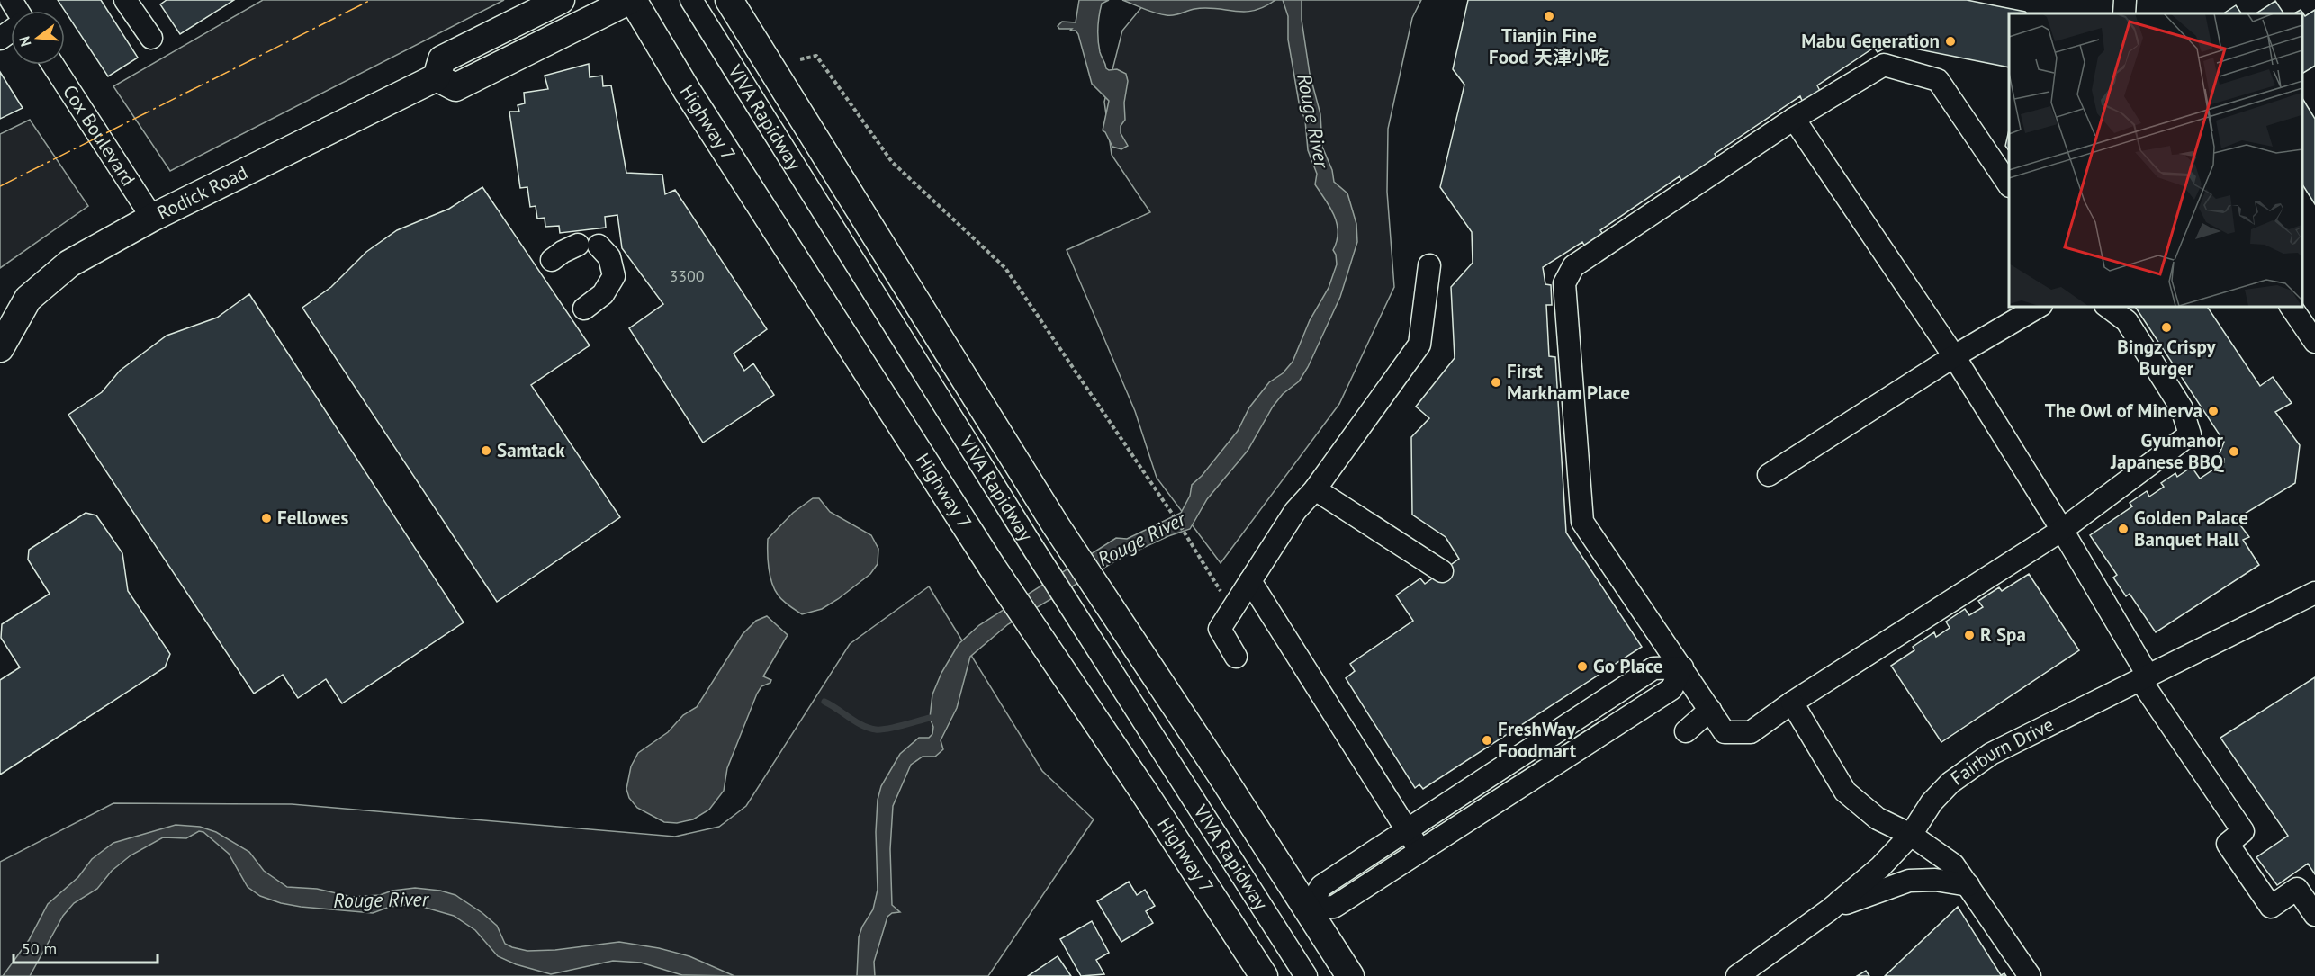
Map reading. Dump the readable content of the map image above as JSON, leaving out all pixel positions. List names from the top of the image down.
{
  "streets": {
    "main road": ["Highway 7", "Rodick Road"],
    "street": ["VIVA Rapidway", "Cox Boulevard", "Fairburn Drive"]
  },
  "crossings": [
    ["Cox Boulevard", "Rodick Road"]
  ],
  "water": ["Rouge River"],
  "places": [
    "Tianjin Fine Food 天津小吃",
    "Mabu Generation",
    "Bingz Crispy Burger",
    "First Markham Place",
    "The Owl of Minerva",
    "Samtack",
    "Gyumanor Japanese BBQ",
    "Fellowes",
    "Golden Palace Banquet Hall",
    "R Spa",
    "Go Place",
    "FreshWay Foodmart"
  ],
  "house_numbers": ["3300"],
  "scale_bar": "50 m",
  "north": "left"
}
